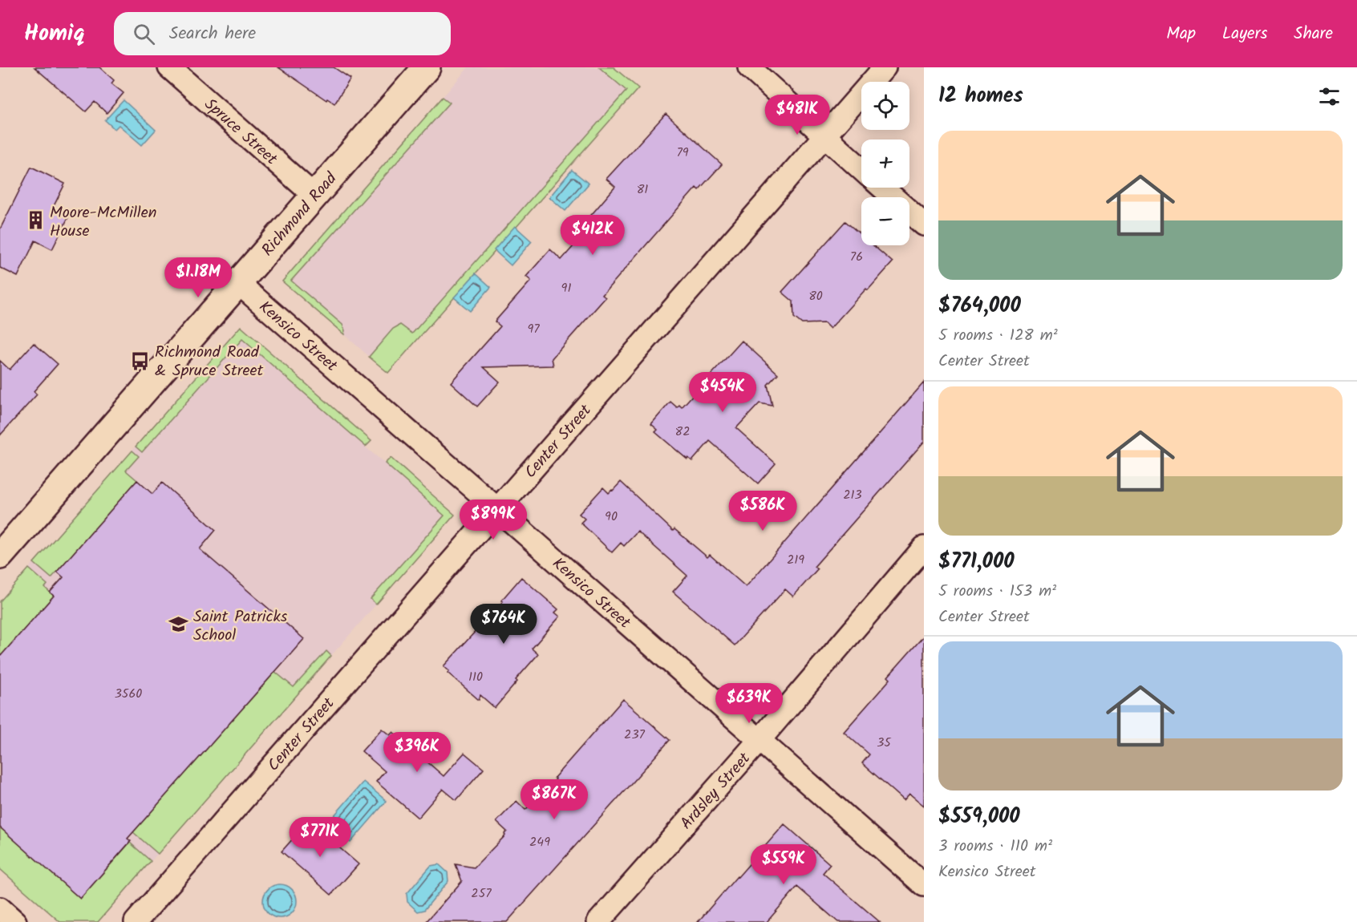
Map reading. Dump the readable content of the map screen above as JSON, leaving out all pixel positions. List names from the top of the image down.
{
  "streets": {
    "street": [
      "Spruce Street",
      "Richmond Road",
      "Kensico Street",
      "Center Street",
      "Ardsley Street"
    ]
  },
  "crossings": [
    ["Spruce Street", "Richmond Road"],
    ["Richmond Road", "Kensico Street"],
    ["Kensico Street", "Center Street"],
    ["Kensico Street", "Ardsley Street"]
  ],
  "places": {
    "building": ["Moore-McMillen House"],
    "bus stop": ["Richmond Road & Spruce Street"],
    "school or university": ["Saint Patricks School"]
  },
  "house_numbers": [
    "79",
    "81",
    "76",
    "91",
    "80",
    "97",
    "82",
    "213",
    "90",
    "219",
    "110",
    "3560",
    "237",
    "35",
    "249",
    "257"
  ],
  "page": {
    "header": "Homiq",
    "search": "Search here",
    "nav": ["Map", "Layers", "Share"],
    "heading": "12 homes",
    "map_buttons": ["+", "−"],
    "price": [
      "$481K",
      "$412K",
      "$1.18M",
      "$454K",
      "$586K",
      "$899K",
      "$764K",
      "$639K",
      "$396K",
      "$867K",
      "$771K",
      "$559K"
    ],
    "list": [
      {
        "name": "$764,000",
        "note": "5 rooms · 128 m² · Center Street"
      },
      {
        "name": "$771,000",
        "note": "5 rooms · 153 m² · Center Street"
      },
      {
        "name": "$559,000",
        "note": "3 rooms · 110 m² · Kensico Street"
      }
    ]
  }
}
